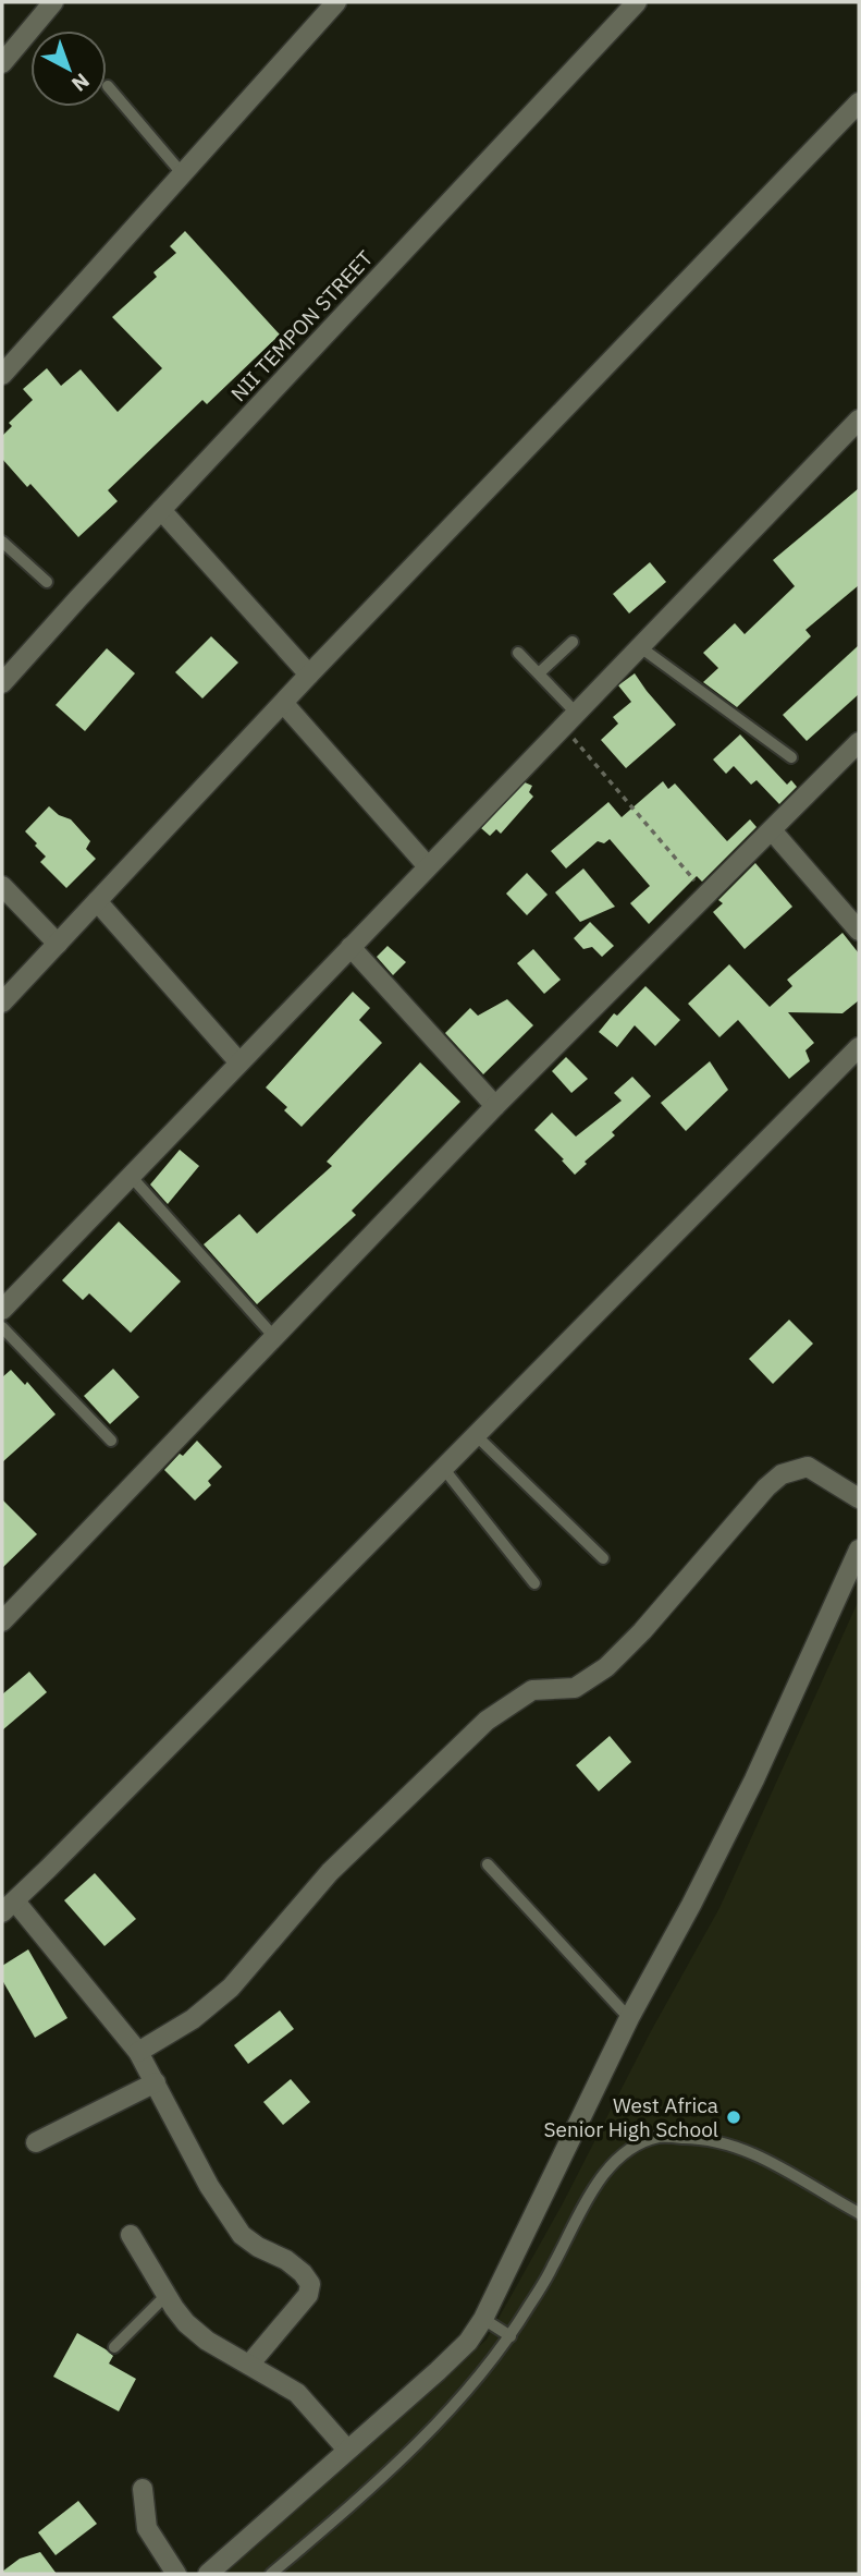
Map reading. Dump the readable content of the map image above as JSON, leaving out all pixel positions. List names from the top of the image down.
{
  "streets": {
    "street": ["NII TEMPON STREET"]
  },
  "places": ["West Africa Senior High School"],
  "north": "bottom right"
}
